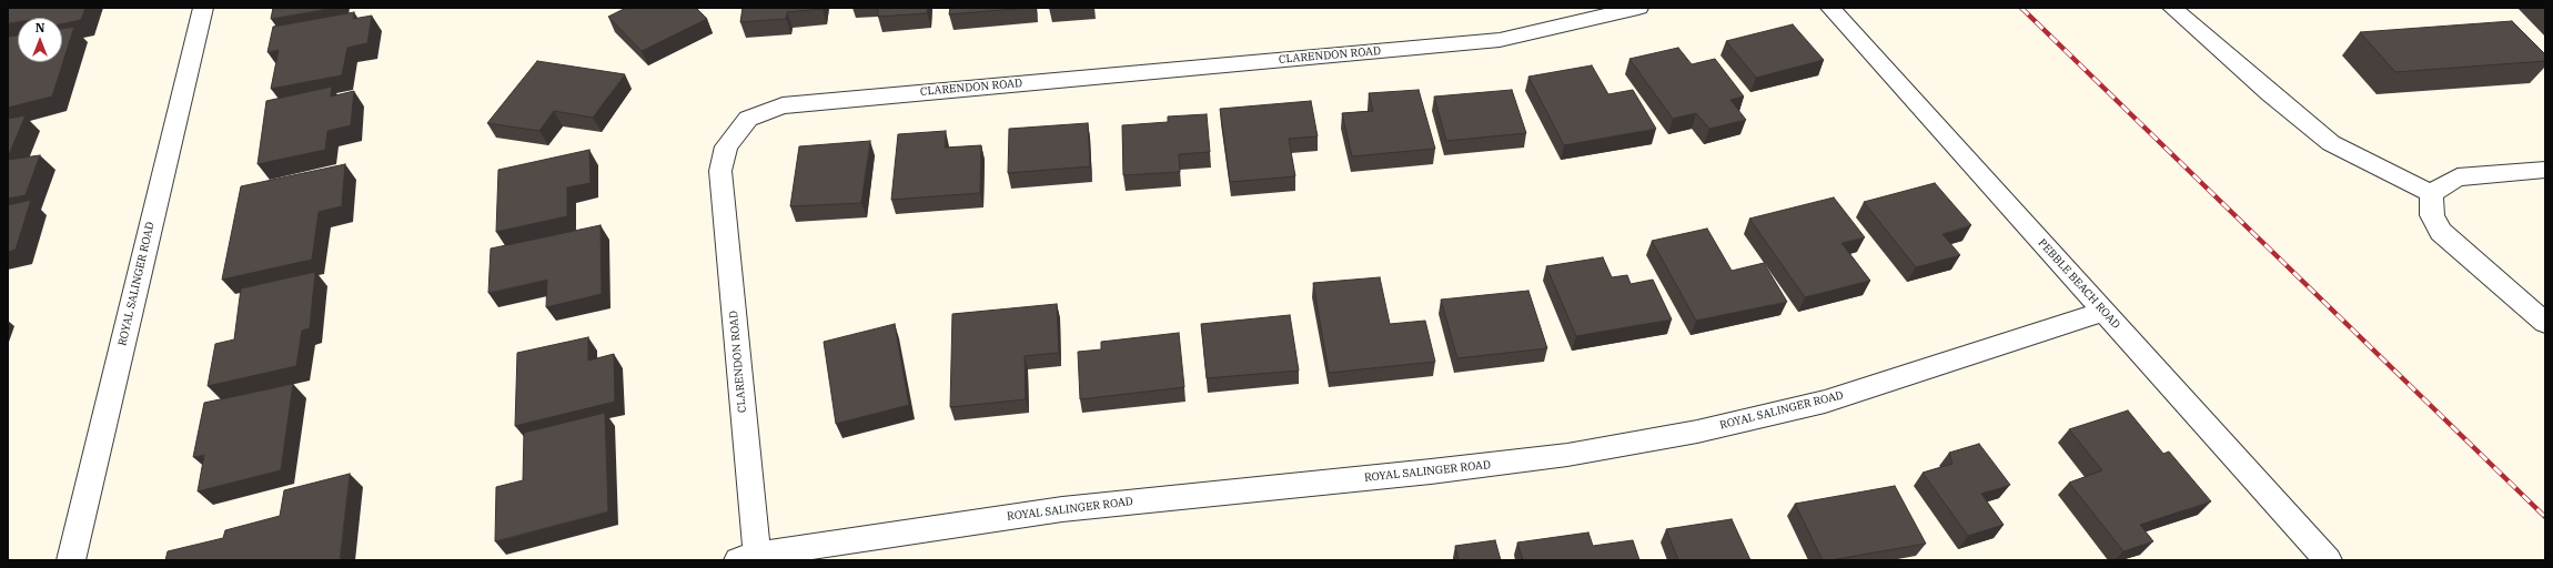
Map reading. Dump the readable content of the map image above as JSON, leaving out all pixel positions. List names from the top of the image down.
{
  "streets": {
    "street": ["CLARENDON ROAD", "ROYAL SALINGER ROAD", "PEBBLE BEACH ROAD"]
  },
  "crossings": [
    ["CLARENDON ROAD", "ROYAL SALINGER ROAD"],
    ["ROYAL SALINGER ROAD", "PEBBLE BEACH ROAD"]
  ],
  "north": "top"
}
